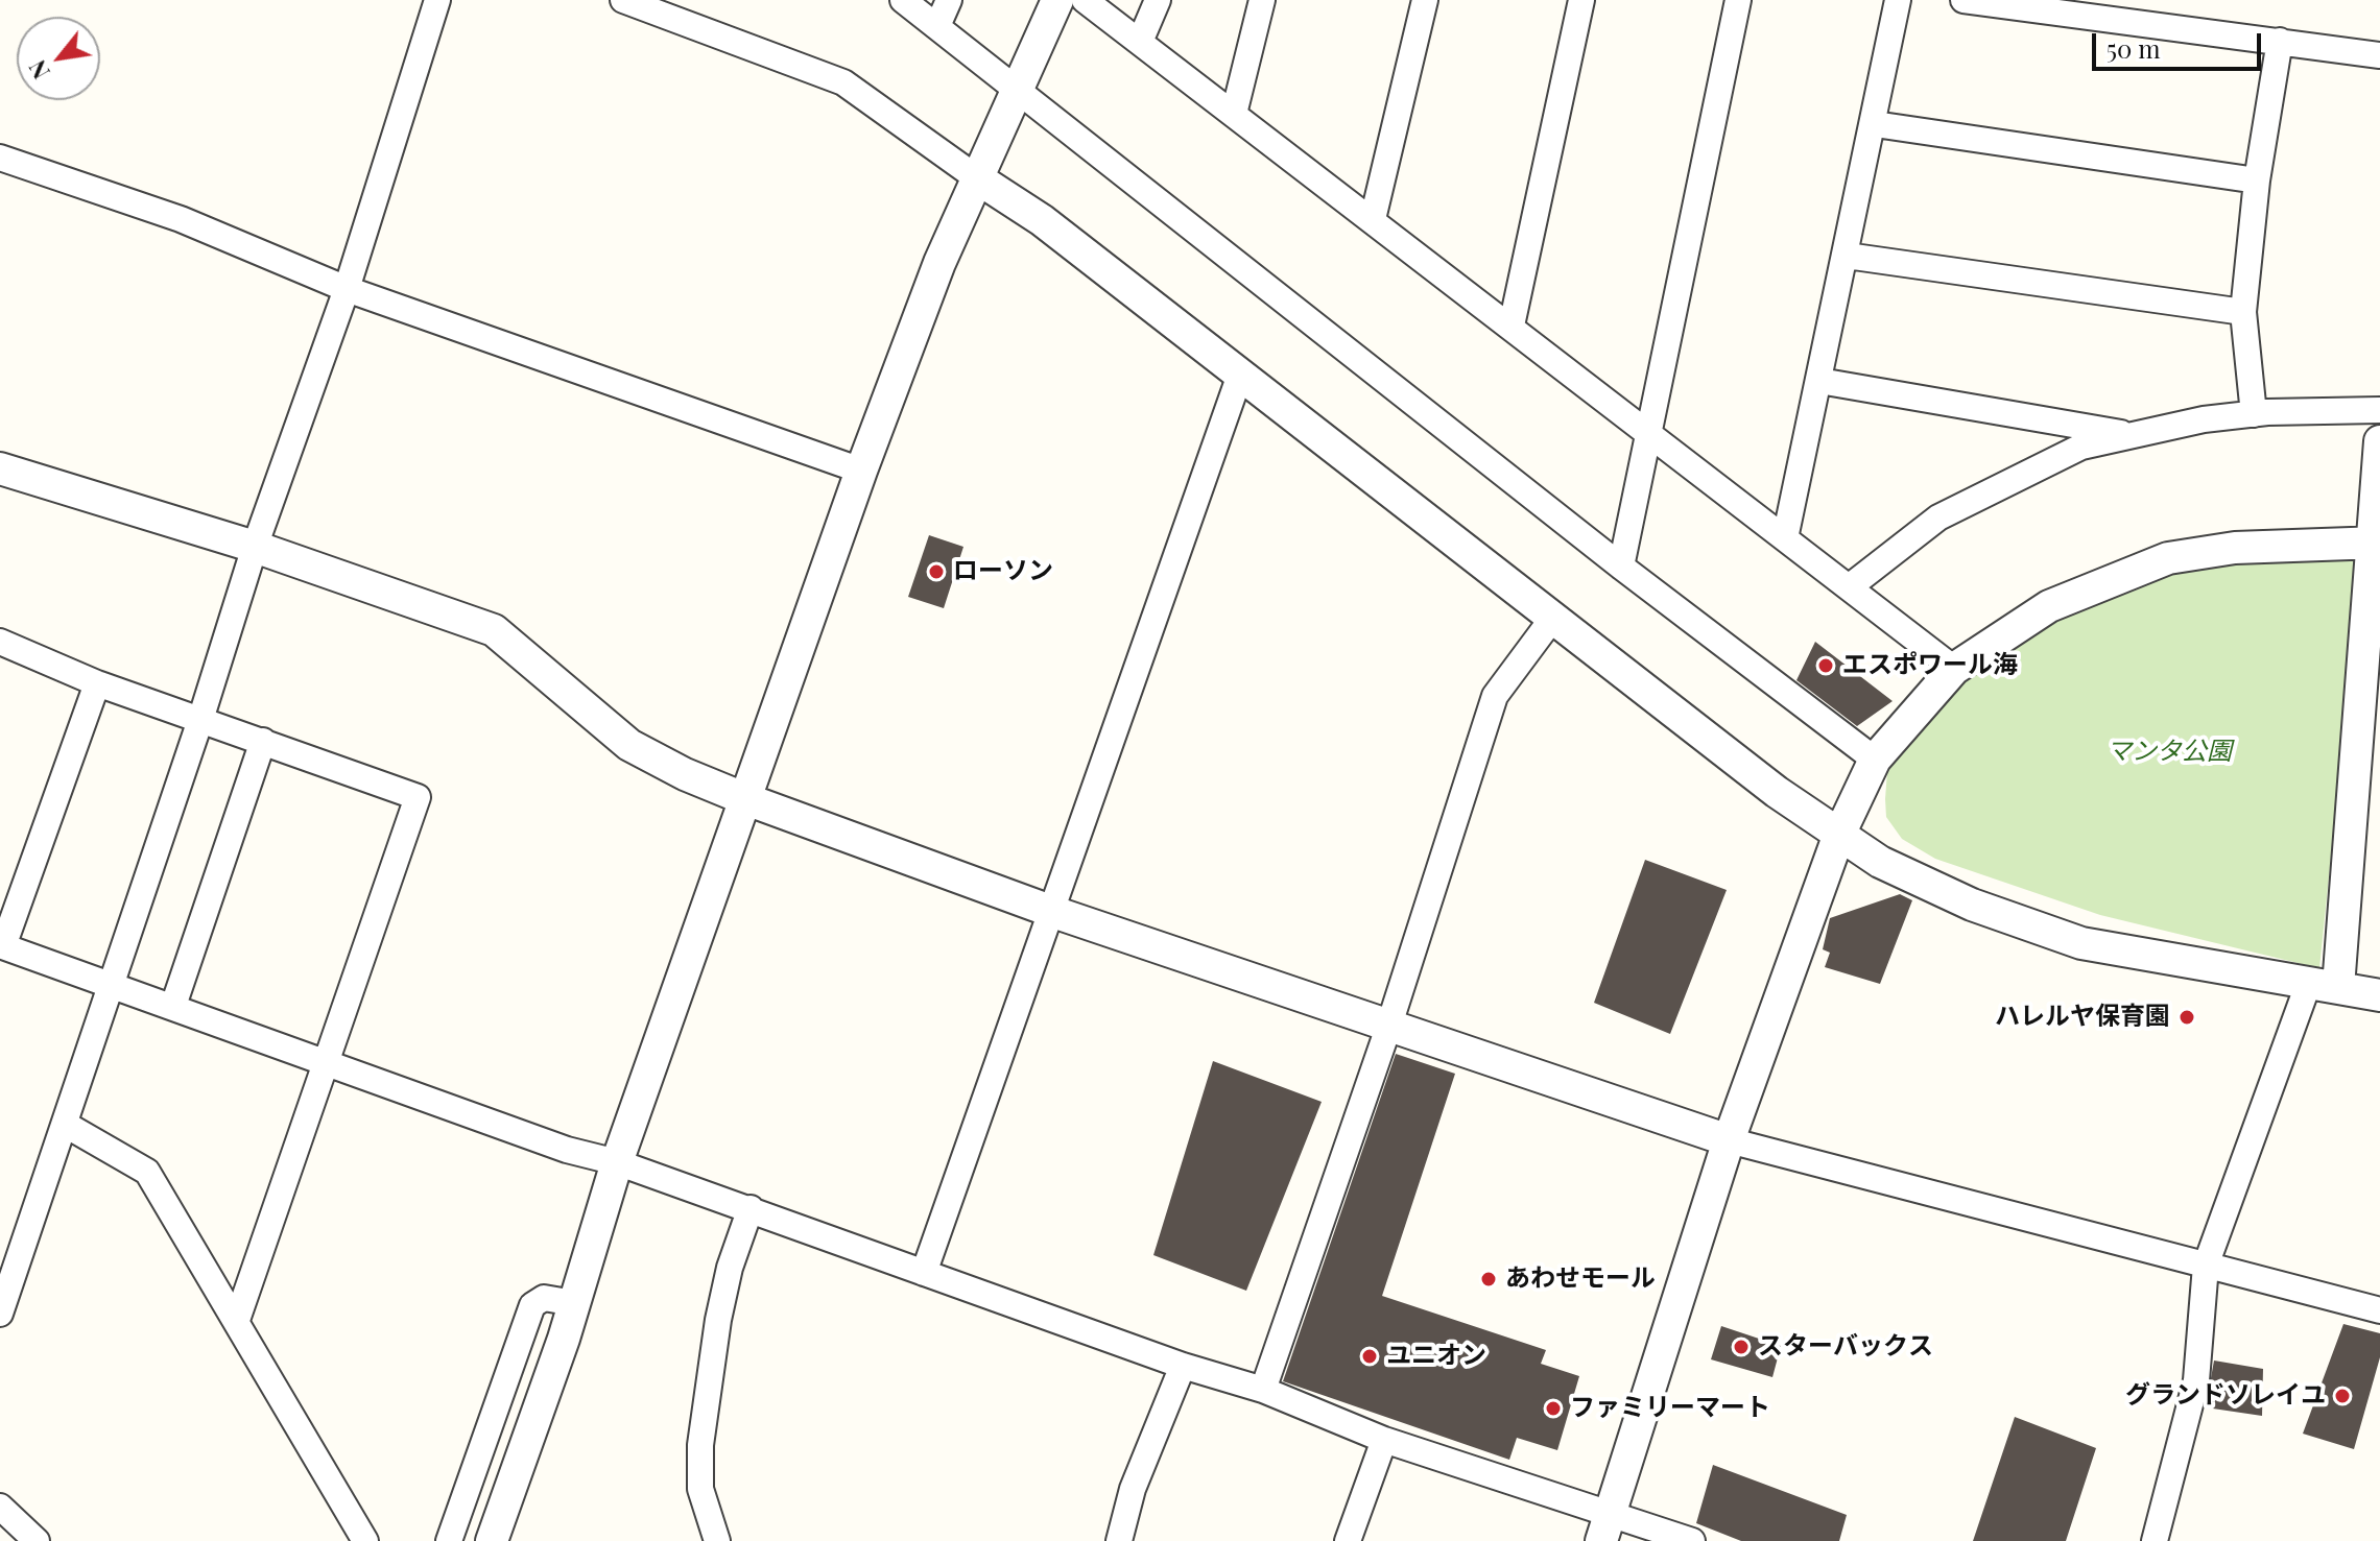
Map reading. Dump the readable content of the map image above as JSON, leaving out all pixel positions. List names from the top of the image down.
{
  "parks": ["マンタ公園"],
  "places": [
    "ローソン",
    "エスポワール海",
    "ハレルヤ保育園",
    "あわせモール",
    "スターバックス",
    "ユニオン",
    "グランドソレイユ",
    "ファミリーマート"
  ],
  "scale_bar": "50 m",
  "north": "bottom left"
}
